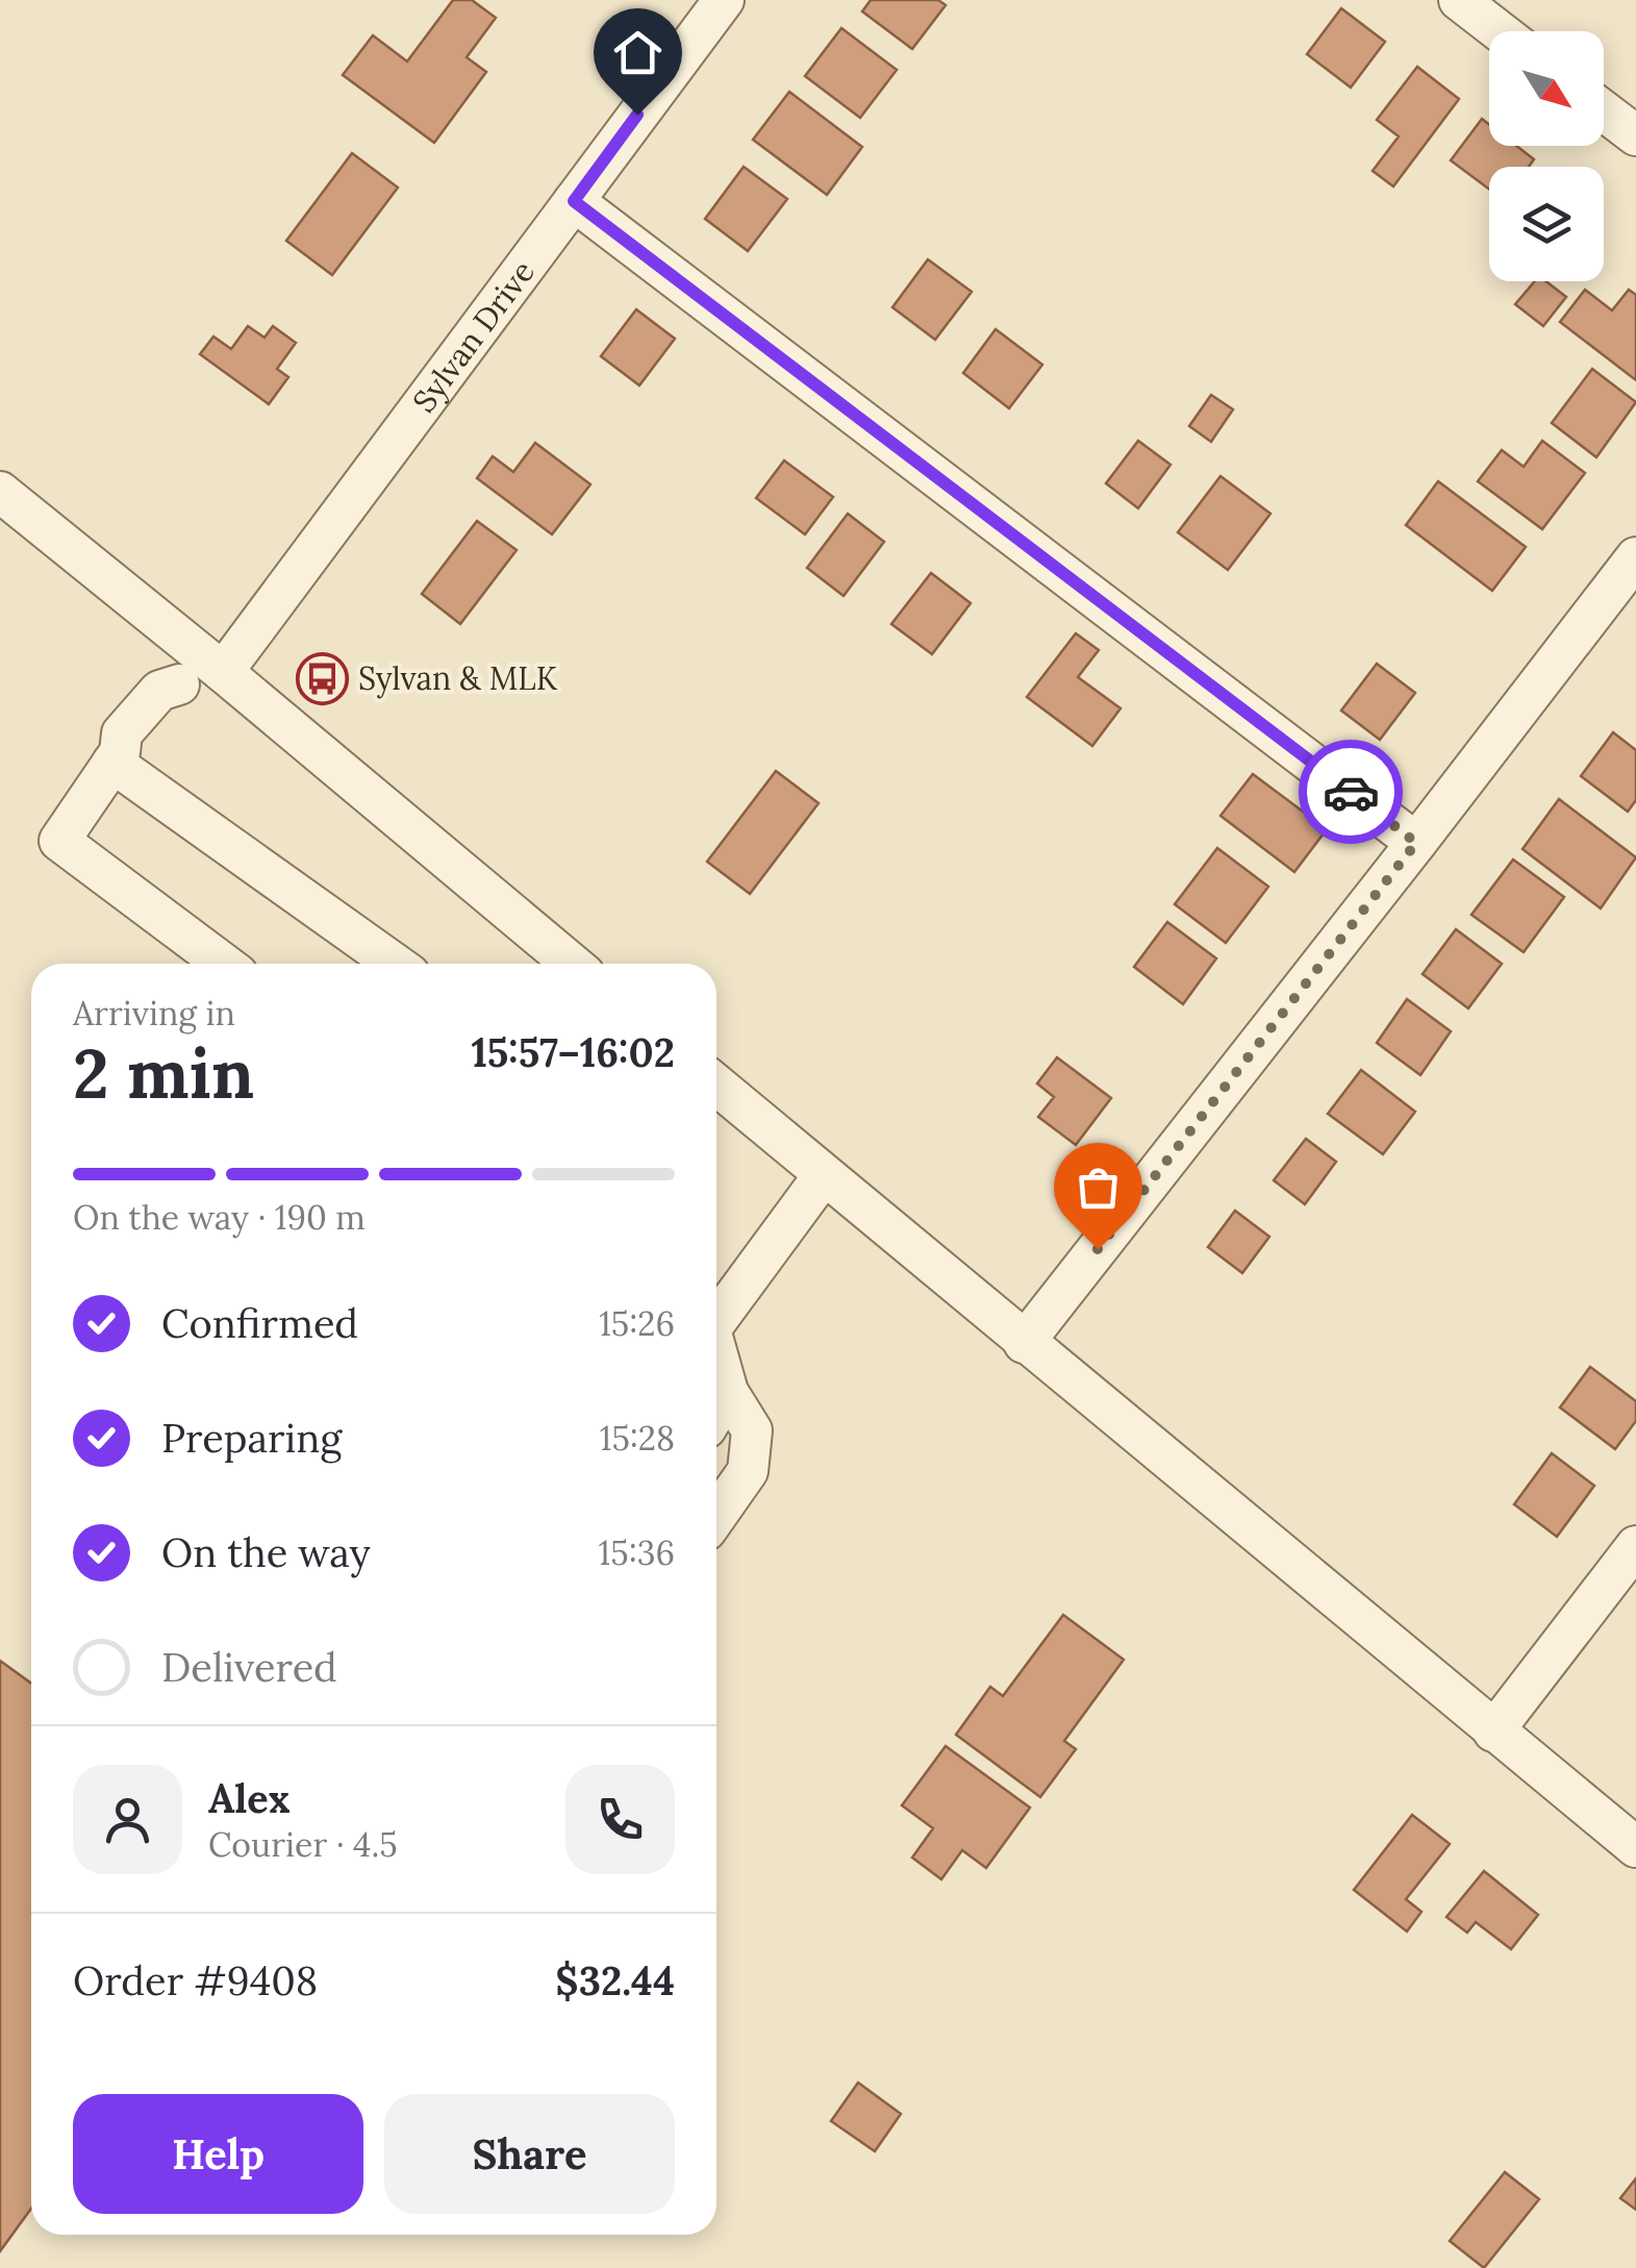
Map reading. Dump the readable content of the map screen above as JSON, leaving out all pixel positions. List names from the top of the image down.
{
  "streets": {
    "street": ["Sylvan Drive"]
  },
  "places": {
    "bus stop": ["Sylvan & MLK"]
  },
  "north": "bottom right",
  "page": {
    "heading": ["2 min", "Arriving in", "15:57–16:02"],
    "panel": [
      "Alex",
      "Courier · 4.5",
      "Order #9408",
      "$32.44"
    ],
    "bar": "On the way · 190 m",
    "list": [
      ["Confirmed", "15:26"],
      ["Preparing", "15:28"],
      ["On the way", "15:36"],
      "Delivered"
    ],
    "buttons": ["Help", "Share"]
  }
}
